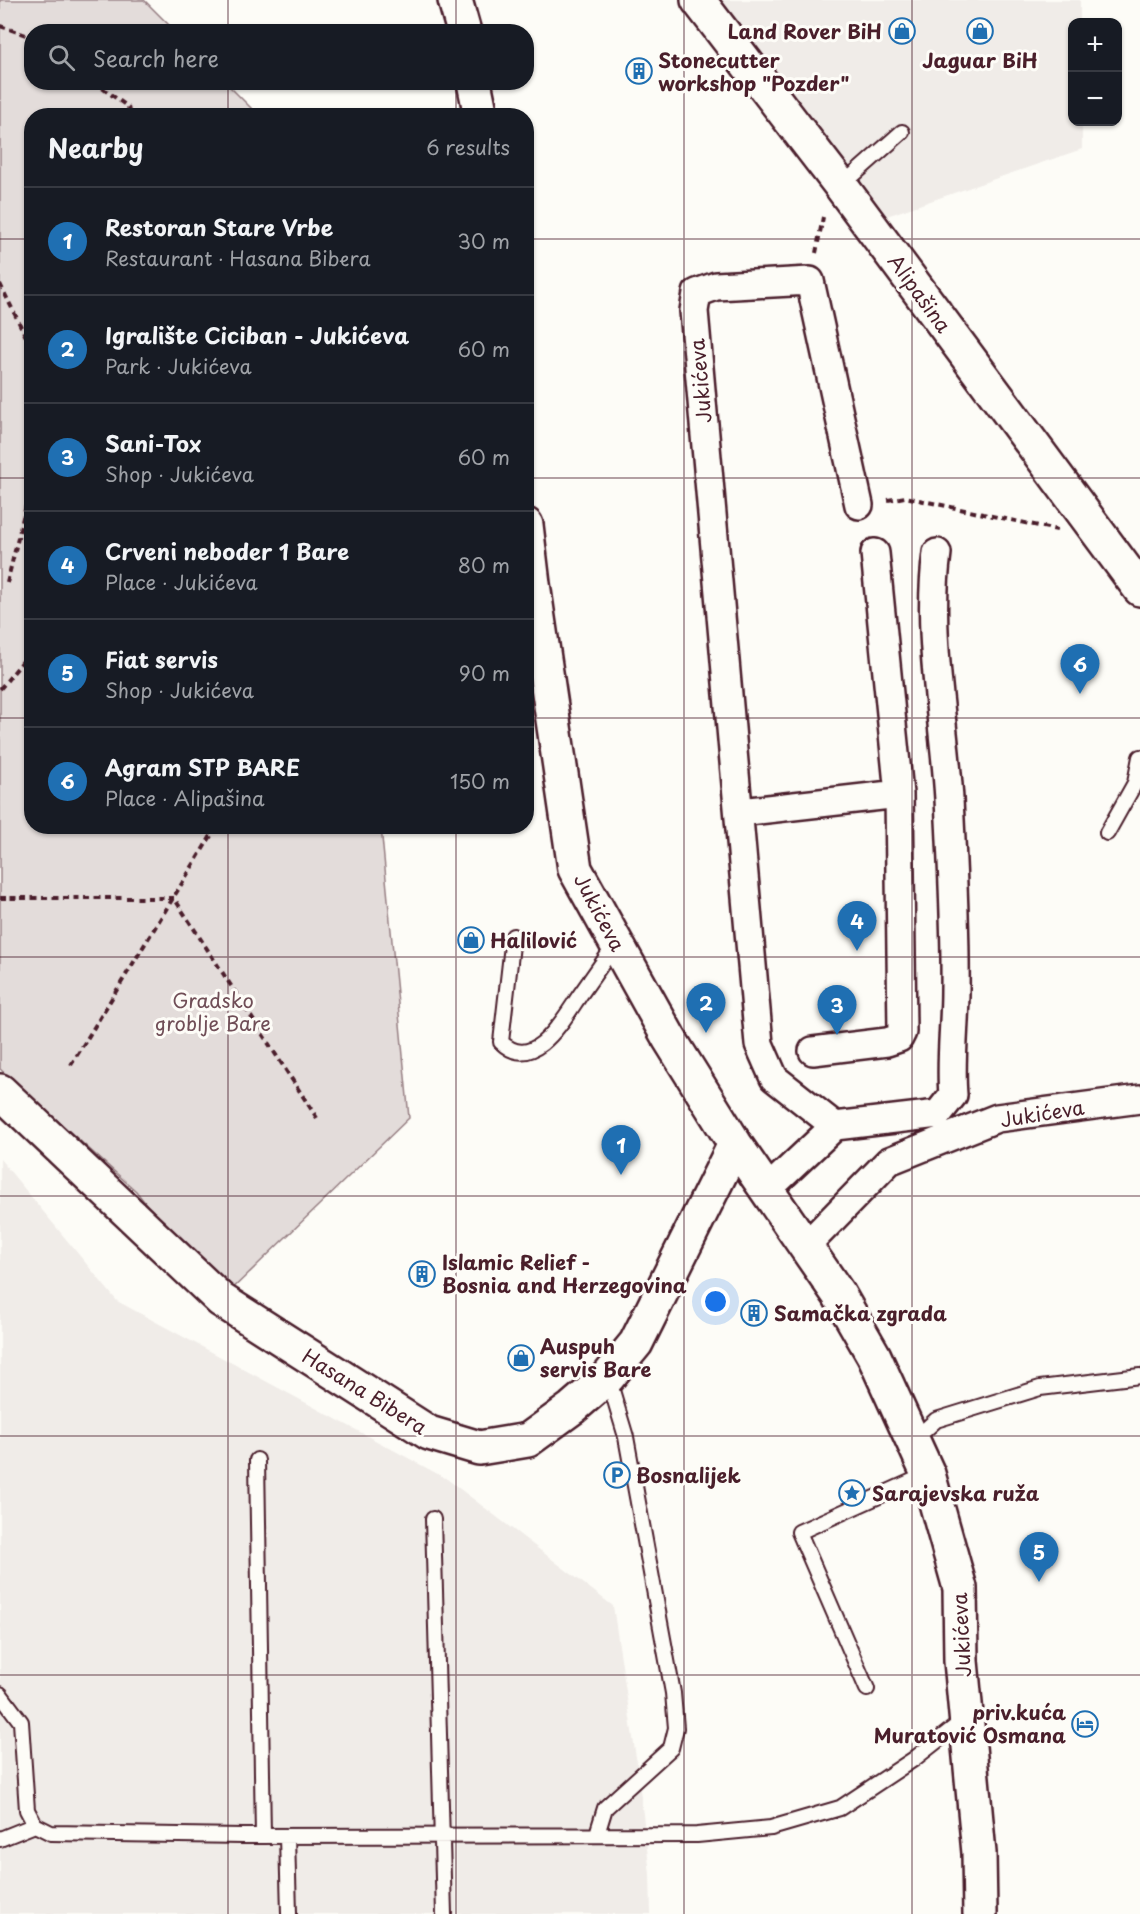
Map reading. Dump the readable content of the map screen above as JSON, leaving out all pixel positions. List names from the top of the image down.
{
  "streets": {
    "street": ["Alipašina", "Jukićeva", "Hasana Bibera"]
  },
  "crossings": [
    ["Jukićeva", "Hasana Bibera"]
  ],
  "parks": ["Gradsko groblje Bare"],
  "places": {
    "shop": [
      "Land Rover BiH",
      "Jaguar BiH",
      "Halilović",
      "Auspuh servis Bare"
    ],
    "building": ["Stonecutter workshop \"Pozder\"", "Islamic Relief - Bosnia and Herzegovina", "Samačka zgrada"],
    "parking": ["Bosnalijek"],
    "place": ["Sarajevska ruža"],
    "hotel": ["priv.kuća Muratović Osmana"]
  },
  "page": {
    "map_buttons": ["+", "−"],
    "search": "Search here",
    "heading": ["Nearby", "6 results"],
    "list": [
      {
        "mark": "1",
        "name": "Restoran Stare Vrbe",
        "note": "Restaurant · Hasana Bibera",
        "value": "30 m"
      },
      {
        "mark": "2",
        "name": "Igralište Ciciban - Jukićeva",
        "note": "Park · Jukićeva",
        "value": "60 m"
      },
      {
        "mark": "3",
        "name": "Sani-Tox",
        "note": "Shop · Jukićeva",
        "value": "60 m"
      },
      {
        "mark": "4",
        "name": "Crveni neboder 1 Bare",
        "note": "Place · Jukićeva",
        "value": "80 m"
      },
      {
        "mark": "5",
        "name": "Fiat servis",
        "note": "Shop · Jukićeva",
        "value": "90 m"
      },
      {
        "mark": "6",
        "name": "Agram STP BARE",
        "note": "Place · Alipašina",
        "value": "150 m"
      }
    ],
    "pins": [
      "6",
      "4",
      "2",
      "3",
      "1",
      "5"
    ]
  }
}
